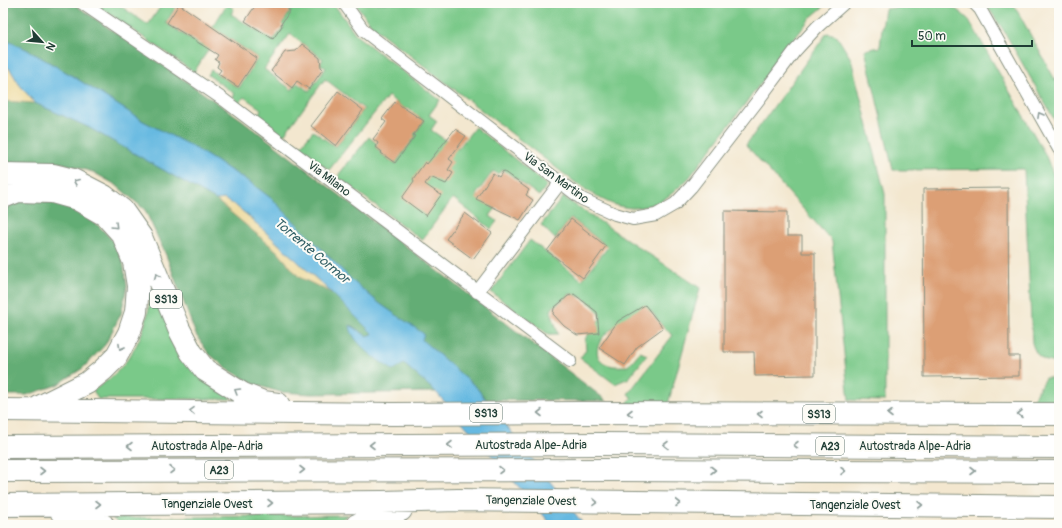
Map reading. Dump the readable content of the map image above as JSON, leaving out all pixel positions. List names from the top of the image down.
{
  "streets": {
    "highway": [
      "SS13",
      "Autostrada Alpe-Adria",
      "A23",
      "Tangenziale Ovest"
    ],
    "street": ["Via San Martino", "Via Milano"]
  },
  "water": ["Torrente Cormor"],
  "scale_bar": "50 m",
  "north": "bottom right"
}
